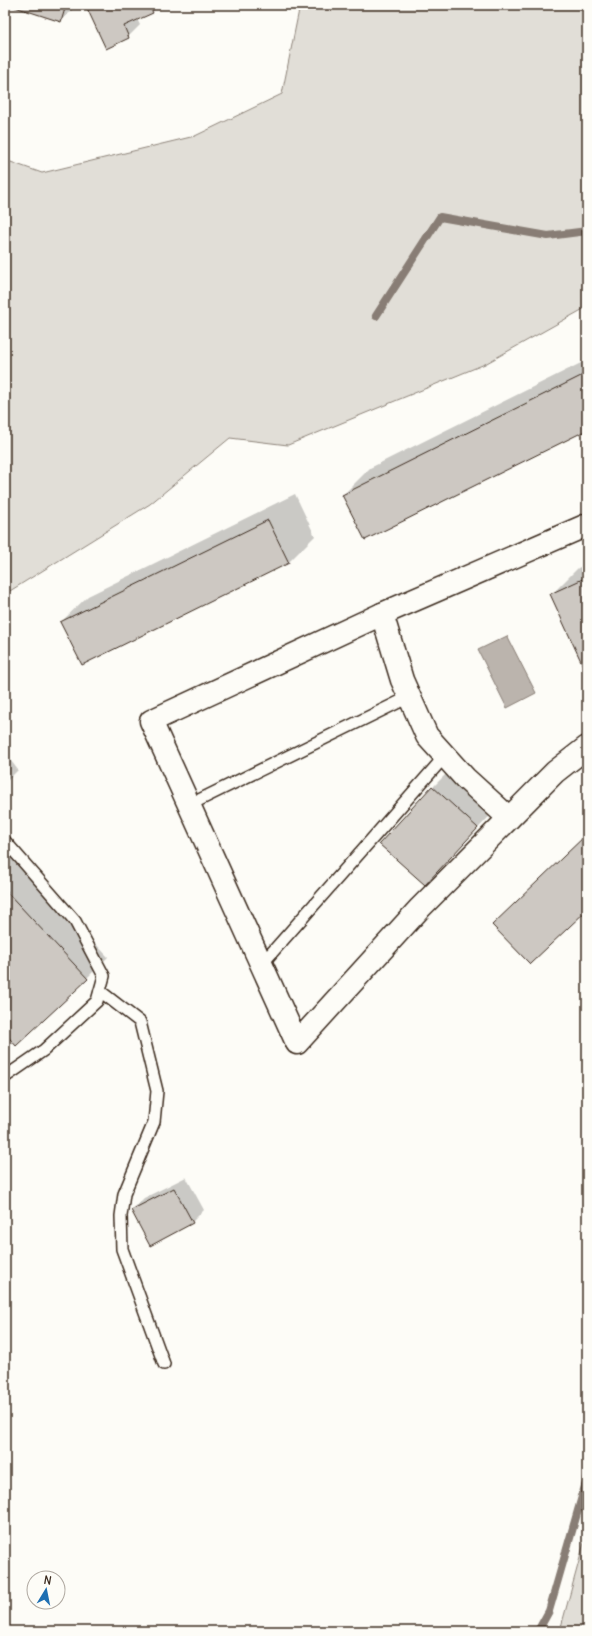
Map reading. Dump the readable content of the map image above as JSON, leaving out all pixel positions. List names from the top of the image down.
{
  "north": "top"
}
